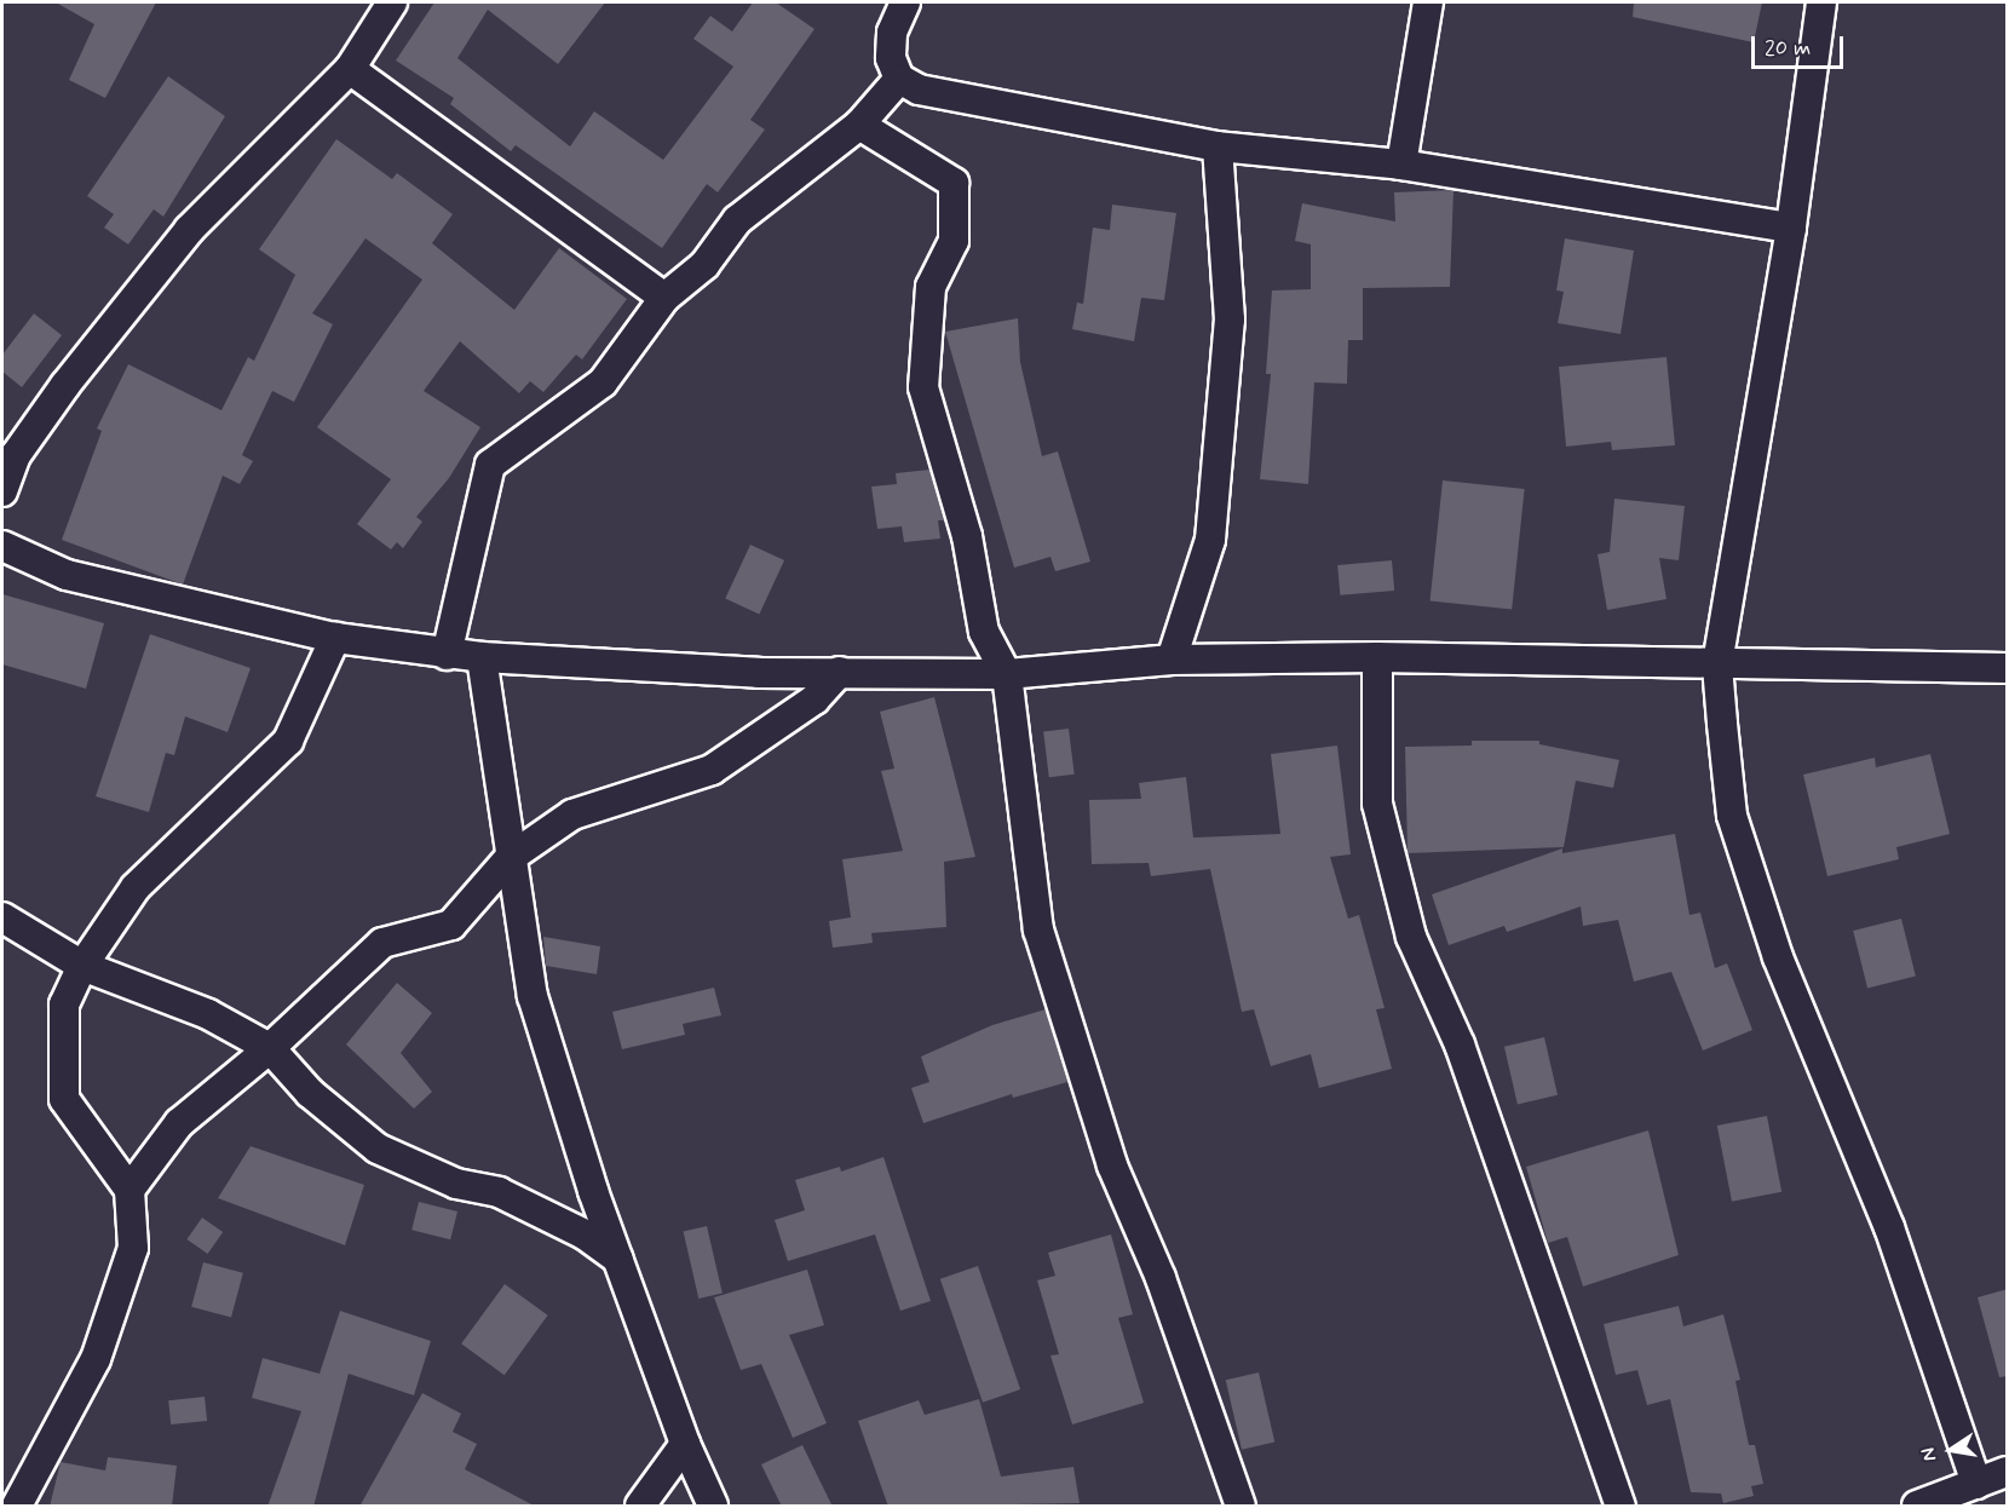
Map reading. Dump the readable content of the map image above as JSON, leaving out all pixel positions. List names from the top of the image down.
{
  "scale_bar": "20 m",
  "north": "left"
}
